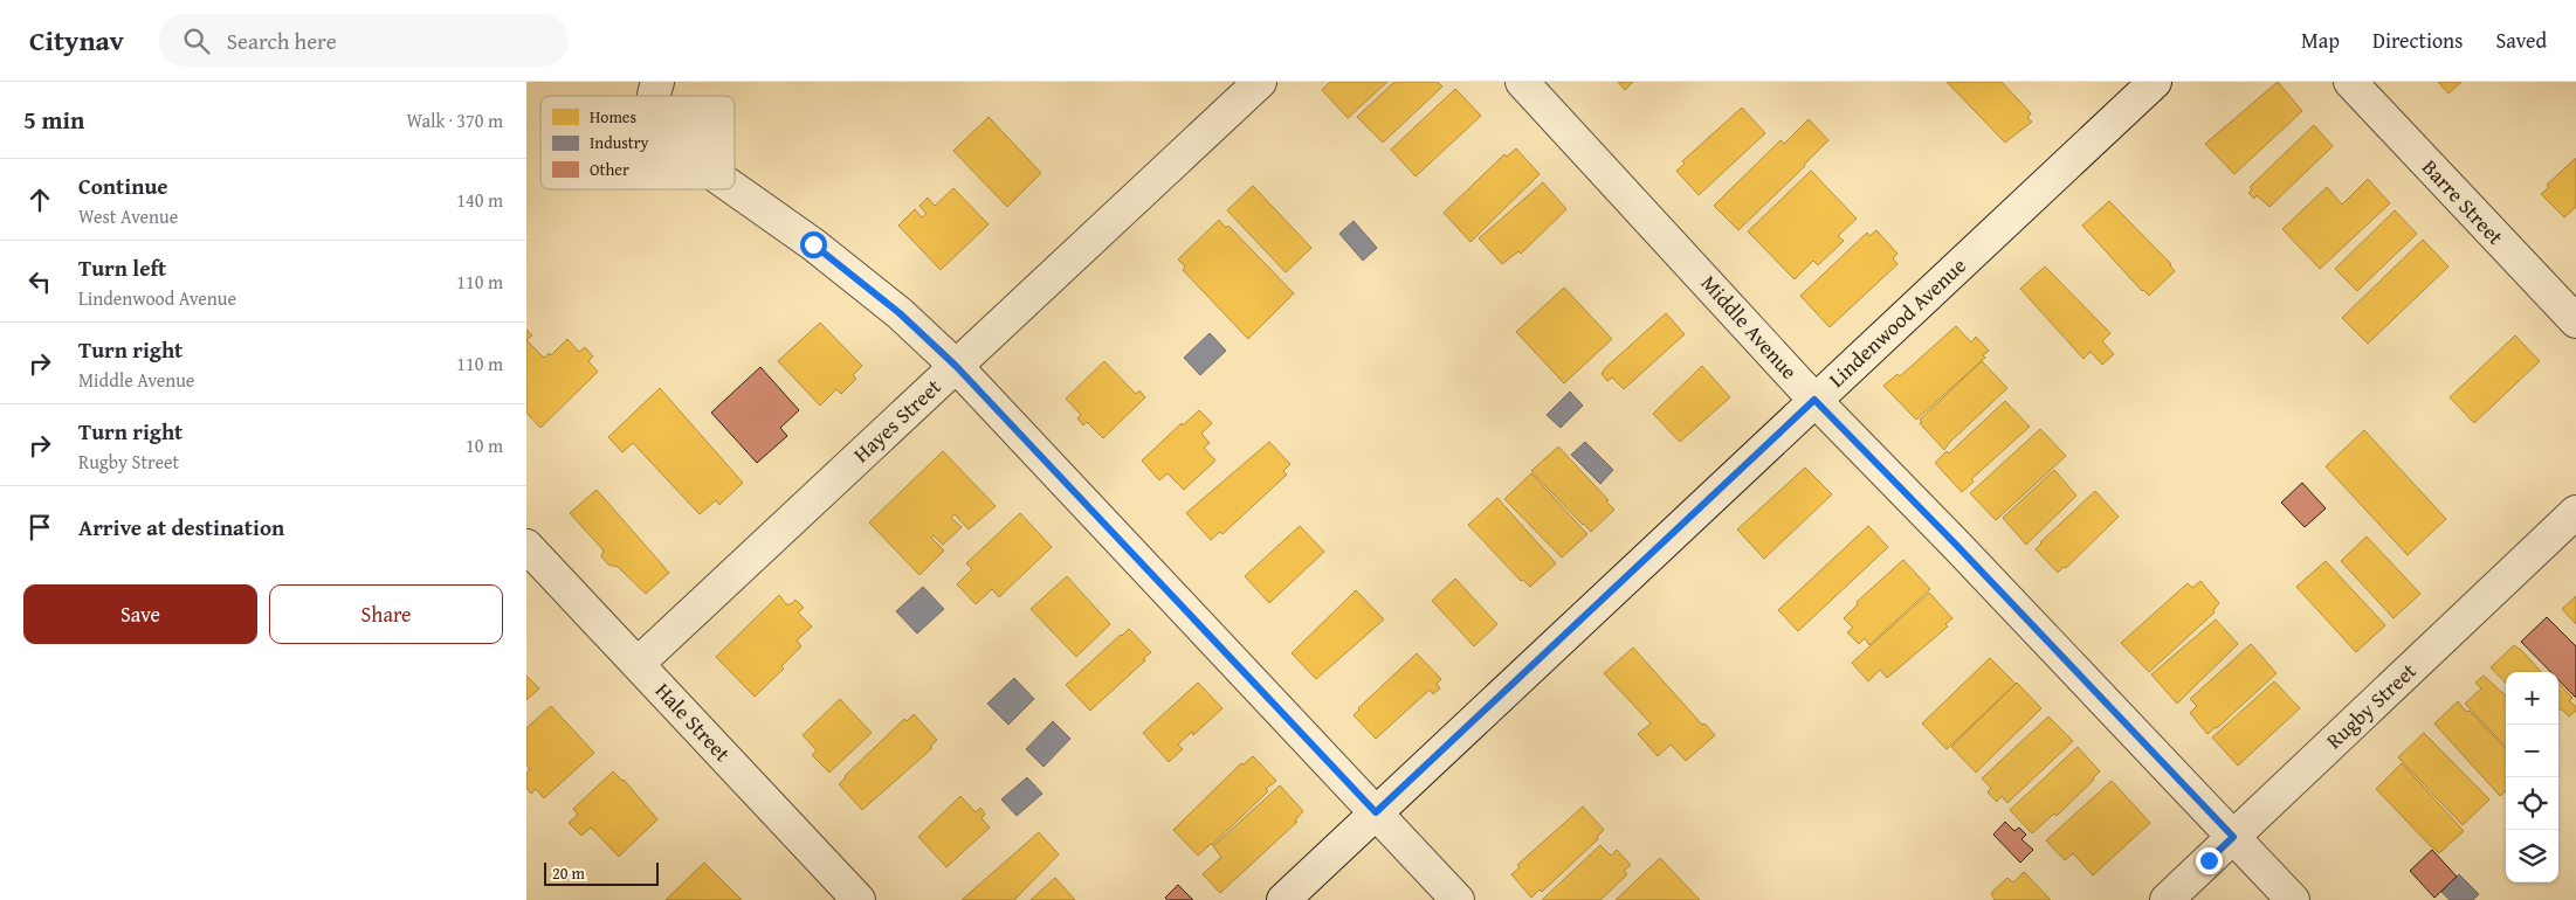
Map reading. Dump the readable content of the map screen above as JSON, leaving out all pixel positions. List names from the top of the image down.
{
  "streets": {
    "street": [
      "Barre Street",
      "Lindenwood Avenue",
      "Middle Avenue",
      "Hayes Street",
      "Rugby Street",
      "Hale Street"
    ]
  },
  "crossings": [
    ["Lindenwood Avenue", "Middle Avenue"],
    ["Middle Avenue", "Rugby Street"],
    ["Hayes Street", "Hale Street"]
  ],
  "legend": ["Homes", "Industry", "Other"],
  "scale_bar": "20 m",
  "page": {
    "header": "Citynav",
    "search": "Search here",
    "nav": ["Map", "Directions", "Saved"],
    "heading": ["5 min", "Walk · 370 m"],
    "list": [
      ["Continue", "West Avenue", "140 m"],
      ["Turn left", "Lindenwood Avenue", "110 m"],
      ["Turn right", "Middle Avenue", "110 m"],
      ["Turn right", "Rugby Street", "10 m"],
      "Arrive at destination"
    ],
    "buttons": ["Save", "Share"],
    "map_buttons": ["+", "−"],
    "scale": "20 m"
  }
}
